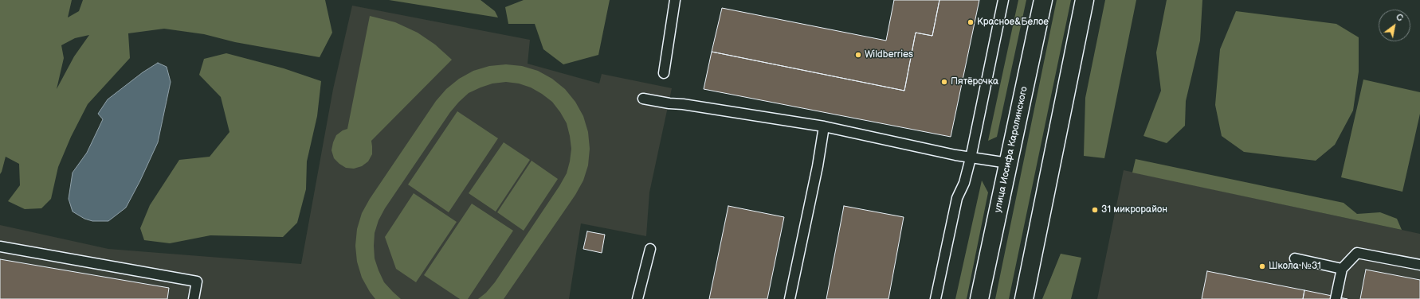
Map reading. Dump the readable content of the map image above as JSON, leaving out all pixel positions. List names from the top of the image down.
{
  "streets": {
    "main road": ["улица Иосифа Каролинского"]
  },
  "places": [
    "Красное&Белое",
    "Wildberries",
    "Пятёрочка",
    "31 микрорайон",
    "Школа №31"
  ],
  "north": "top right"
}
